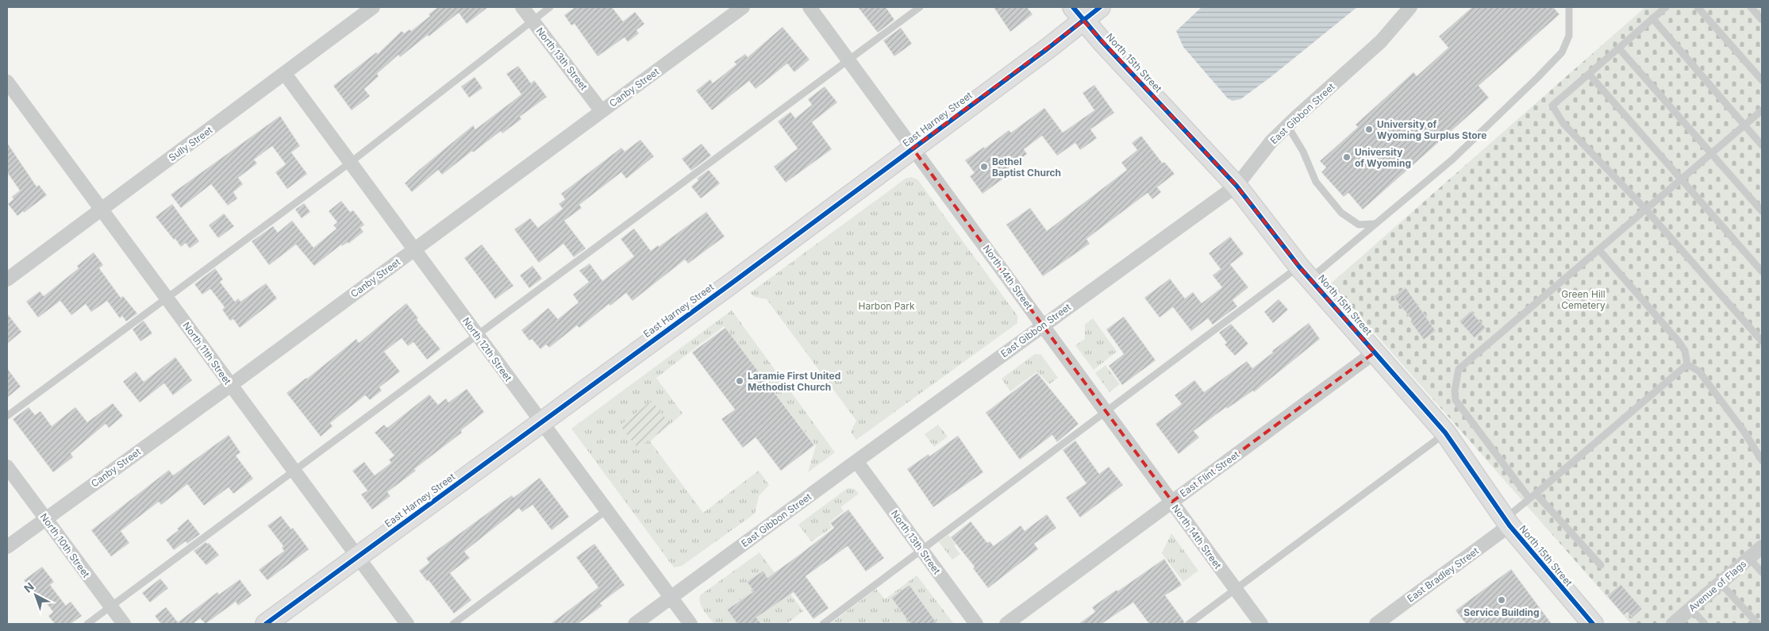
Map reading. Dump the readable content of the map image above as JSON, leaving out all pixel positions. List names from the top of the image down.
{
  "streets": {
    "main road": ["North 15th Street", "East Harney Street"],
    "street": [
      "North 13th Street",
      "Canby Street",
      "East Gibbon Street",
      "Sully Street",
      "North 14th Street",
      "North 12th Street",
      "North 11th Street",
      "East Flint Street",
      "North 10th Street",
      "East Bradley Street",
      "Avenue of Flags"
    ]
  },
  "crossings": [
    ["North 13th Street", "Canby Street"],
    ["North 13th Street", "East Gibbon Street"],
    ["North 15th Street", "East Gibbon Street"],
    ["North 15th Street", "East Harney Street"],
    ["North 15th Street", "East Flint Street"],
    ["North 15th Street", "East Bradley Street"],
    ["Canby Street", "North 12th Street"],
    ["Canby Street", "North 11th Street"],
    ["Canby Street", "North 10th Street"],
    ["East Gibbon Street", "North 14th Street"],
    ["East Gibbon Street", "North 12th Street"],
    ["East Harney Street", "North 14th Street"],
    ["East Harney Street", "North 12th Street"],
    ["East Harney Street", "North 11th Street"],
    ["Sully Street", "North 12th Street"],
    ["Sully Street", "North 11th Street"],
    ["North 14th Street", "East Flint Street"]
  ],
  "parks": ["Green Hill Cemetery", "Harbon Park"],
  "places": [
    "University of Wyoming Surplus Store",
    "University of Wyoming",
    "Bethel Baptist Church",
    "Laramie First United Methodist Church",
    "Service Building"
  ],
  "north": "top left"
}
